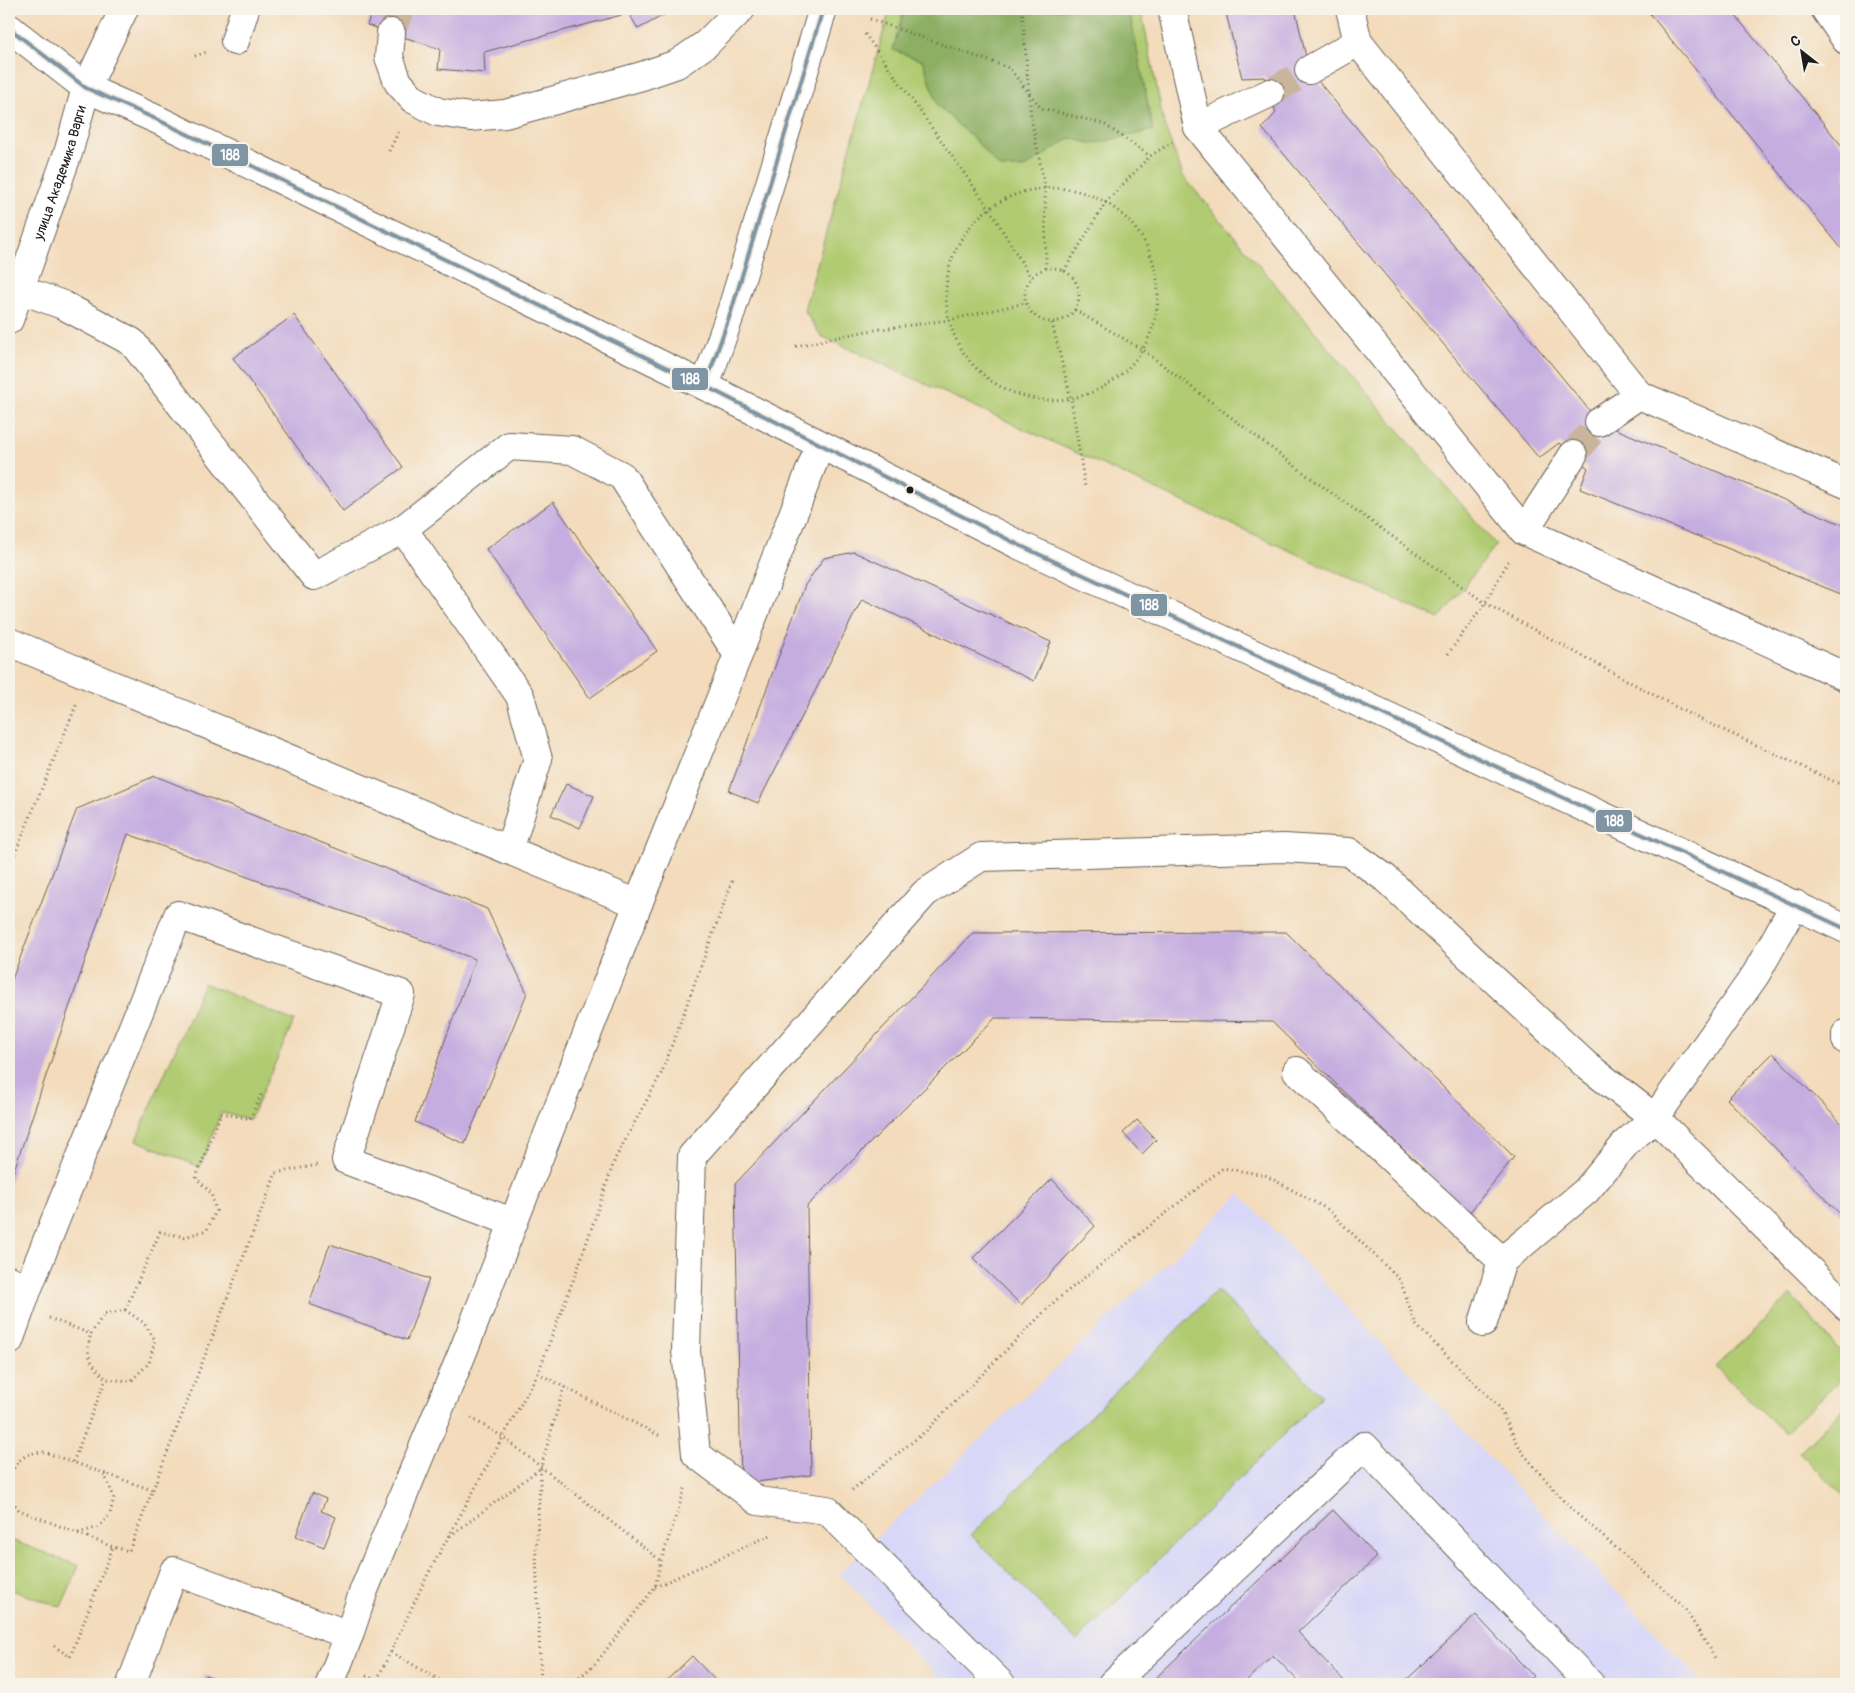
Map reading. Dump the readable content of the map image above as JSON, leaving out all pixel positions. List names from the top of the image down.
{
  "streets": {
    "street": ["улица Академика Варги"]
  },
  "lines": ["transit line 188"],
  "north": "top left"
}
